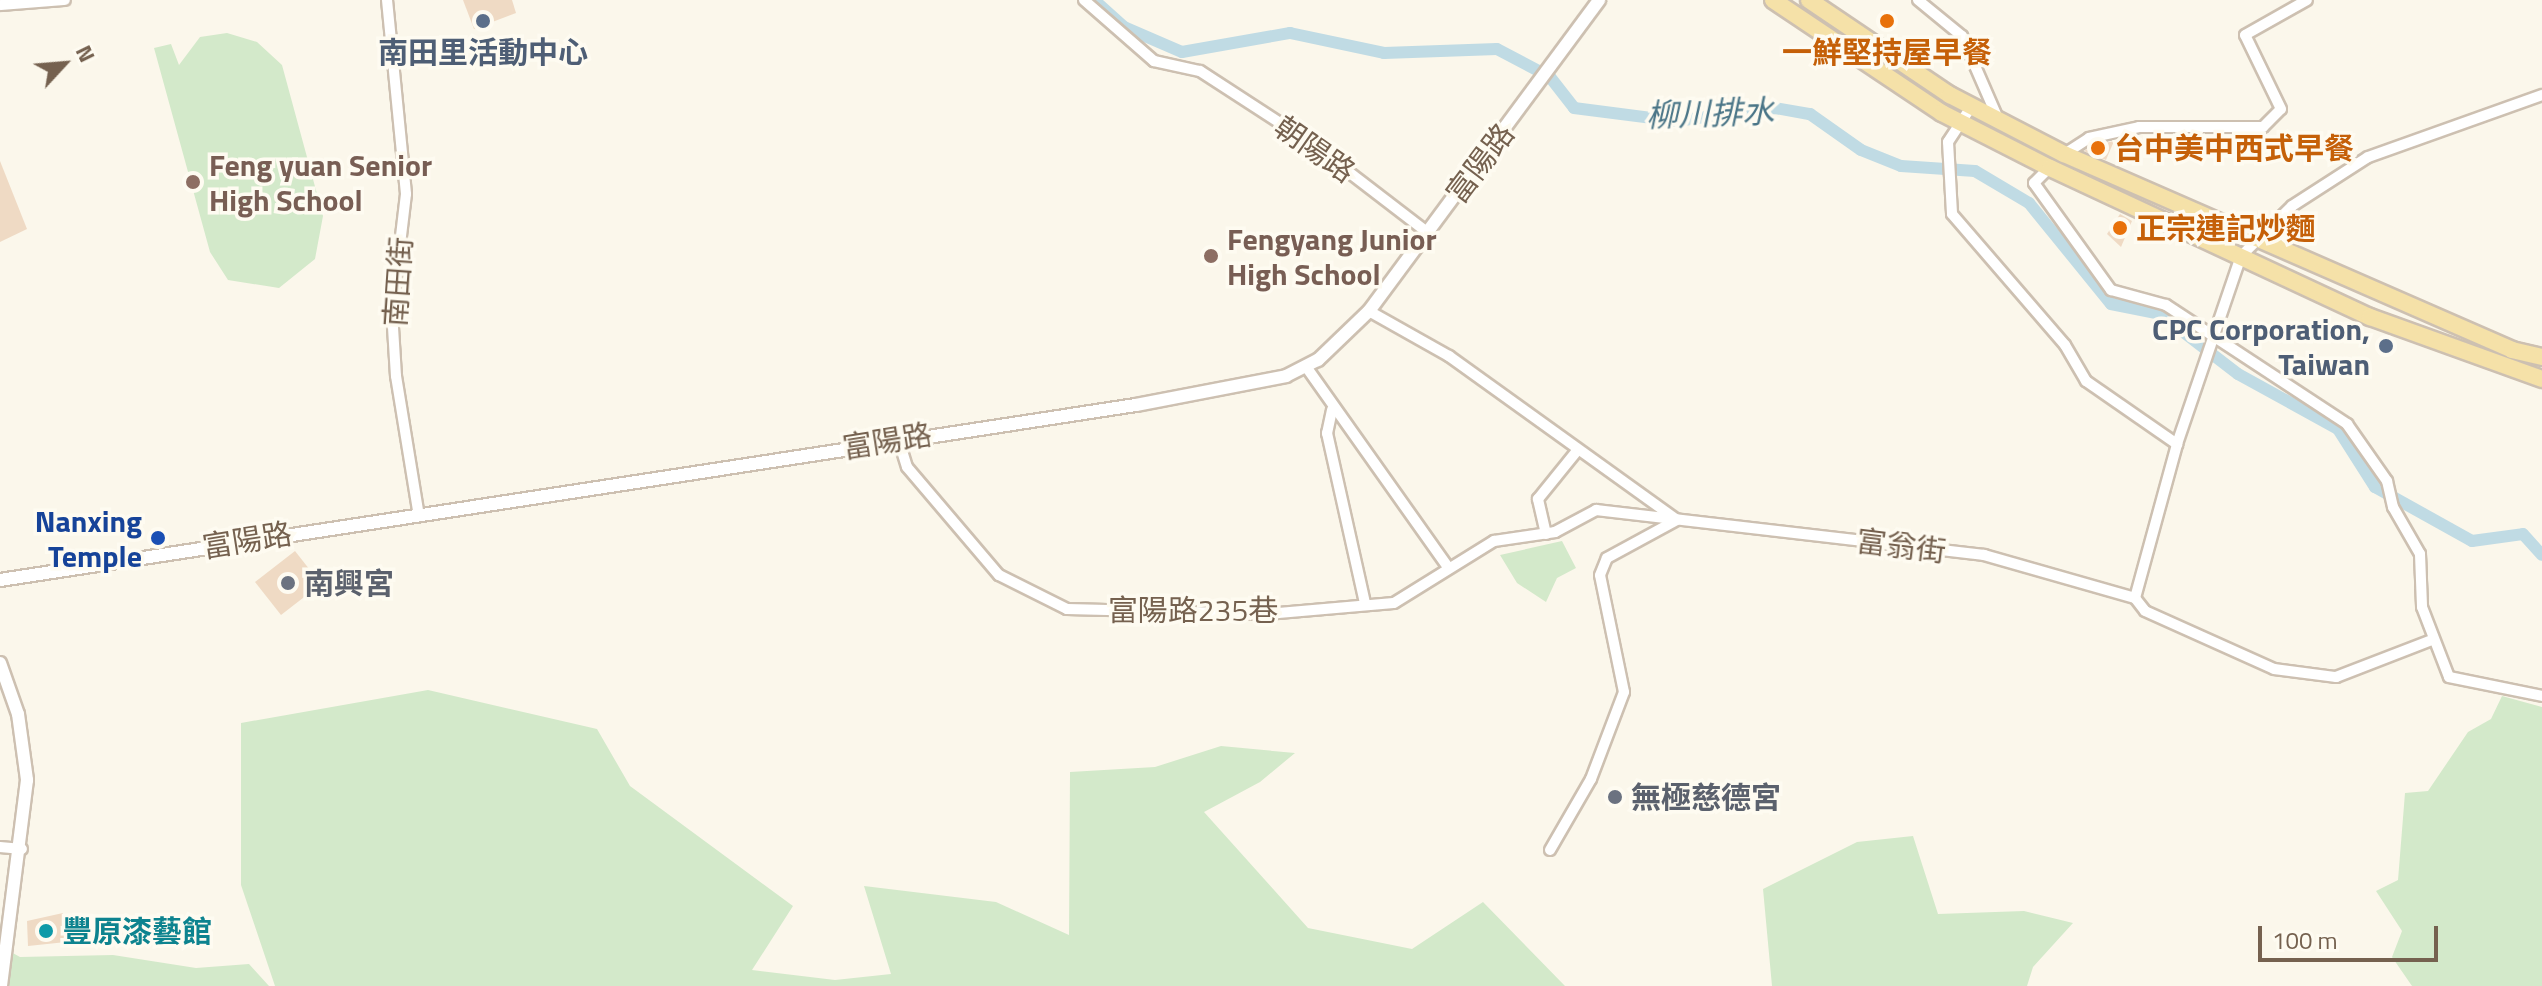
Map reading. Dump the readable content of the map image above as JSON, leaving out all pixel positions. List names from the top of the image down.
{
  "streets": {
    "street": [
      "朝陽路",
      "富陽路",
      "南田街",
      "富翁街",
      "富陽路235巷"
    ]
  },
  "crossings": [
    ["朝陽路", "富陽路"],
    ["富陽路", "南田街"],
    ["富陽路", "富翁街"],
    ["富陽路", "富陽路235巷"],
    ["富翁街", "富陽路235巷"]
  ],
  "water": ["柳川排水"],
  "places": [
    "南田里活動中心",
    "一鮮堅持屋早餐",
    "台中美中西式早餐",
    "Feng yuan Senior High School",
    "正宗連記炒麵",
    "Fengyang Junior High School",
    "CPC Corporation, Taiwan",
    "Nanxing Temple",
    "南興宮",
    "無極慈德宮",
    "豐原漆藝館"
  ],
  "scale_bar": "100 m",
  "north": "top right"
}
